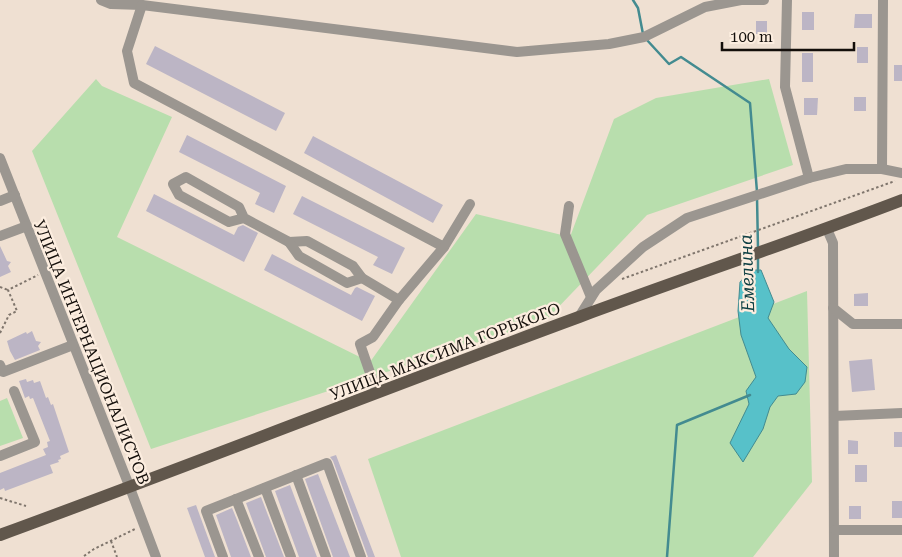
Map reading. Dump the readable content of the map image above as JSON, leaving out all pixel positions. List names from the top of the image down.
{
  "streets": {
    "main road": ["УЛИЦА МАКСИМА ГОРЬКОГО"],
    "street": ["УЛИЦА ИНТЕРНАЦИОНАЛИСТОВ"]
  },
  "crossings": [
    ["УЛИЦА МАКСИМА ГОРЬКОГО", "УЛИЦА ИНТЕРНАЦИОНАЛИСТОВ"]
  ],
  "water": ["Емелина"],
  "scale_bar": "100 m"
}
